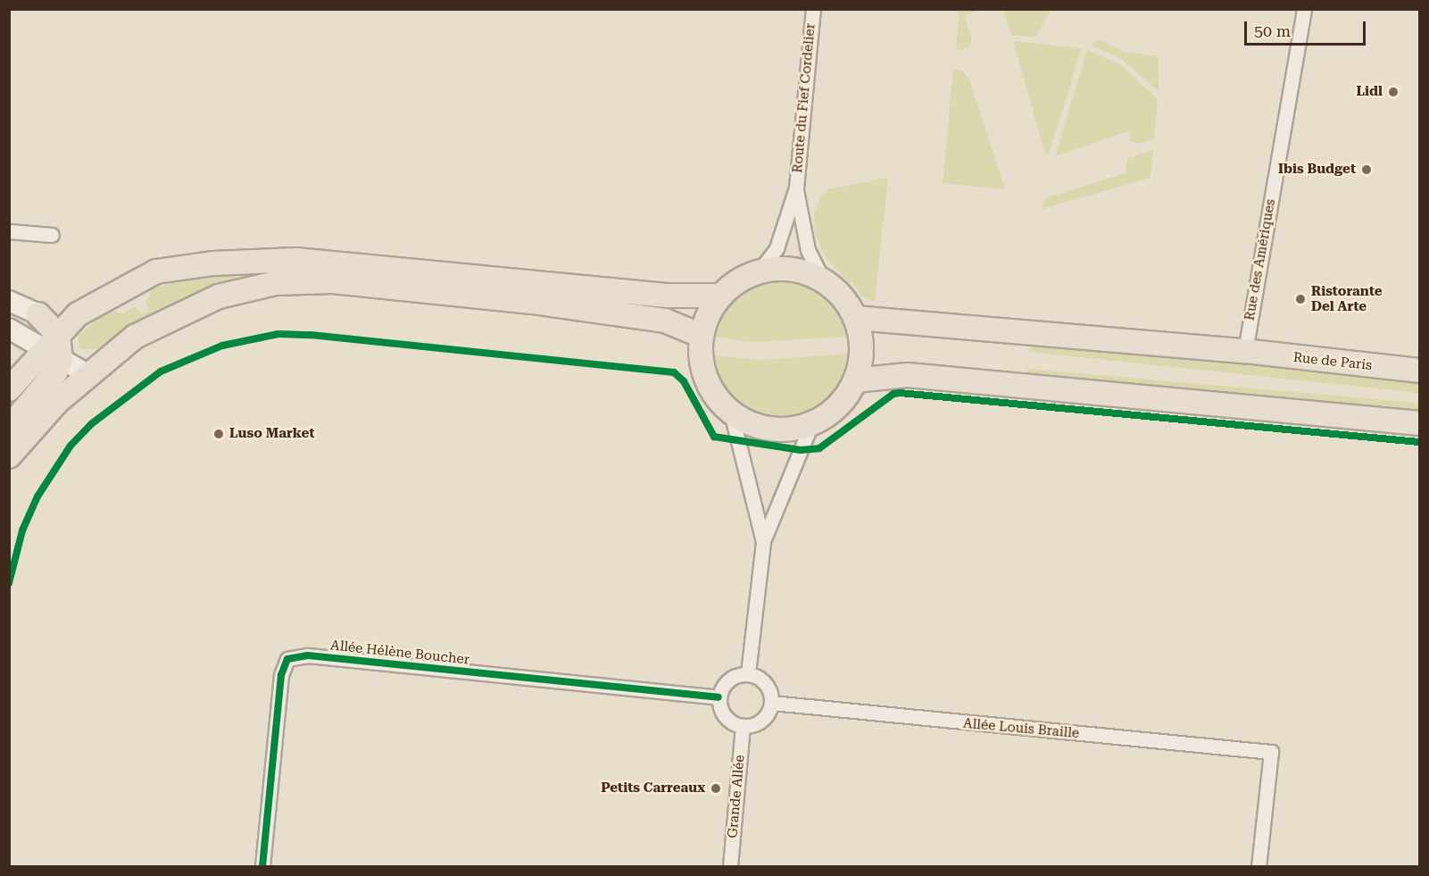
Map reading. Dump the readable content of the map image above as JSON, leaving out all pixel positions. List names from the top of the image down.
{
  "streets": {
    "main road": ["Rue de Paris"],
    "street": [
      "Route du Fief Cordelier",
      "Rue des Amériques",
      "Allée Hélène Boucher",
      "Allée Louis Braille",
      "Grande Allée"
    ]
  },
  "crossings": [
    ["Route du Fief Cordelier", "Rue de Paris"],
    ["Rue des Amériques", "Rue de Paris"],
    ["Allée Hélène Boucher", "Allée Louis Braille"],
    ["Allée Hélène Boucher", "Grande Allée"],
    ["Allée Louis Braille", "Grande Allée"]
  ],
  "places": [
    "Lidl",
    "Ibis Budget",
    "Ristorante Del Arte",
    "Luso Market",
    "Petits Carreaux"
  ],
  "scale_bar": "50 m"
}
